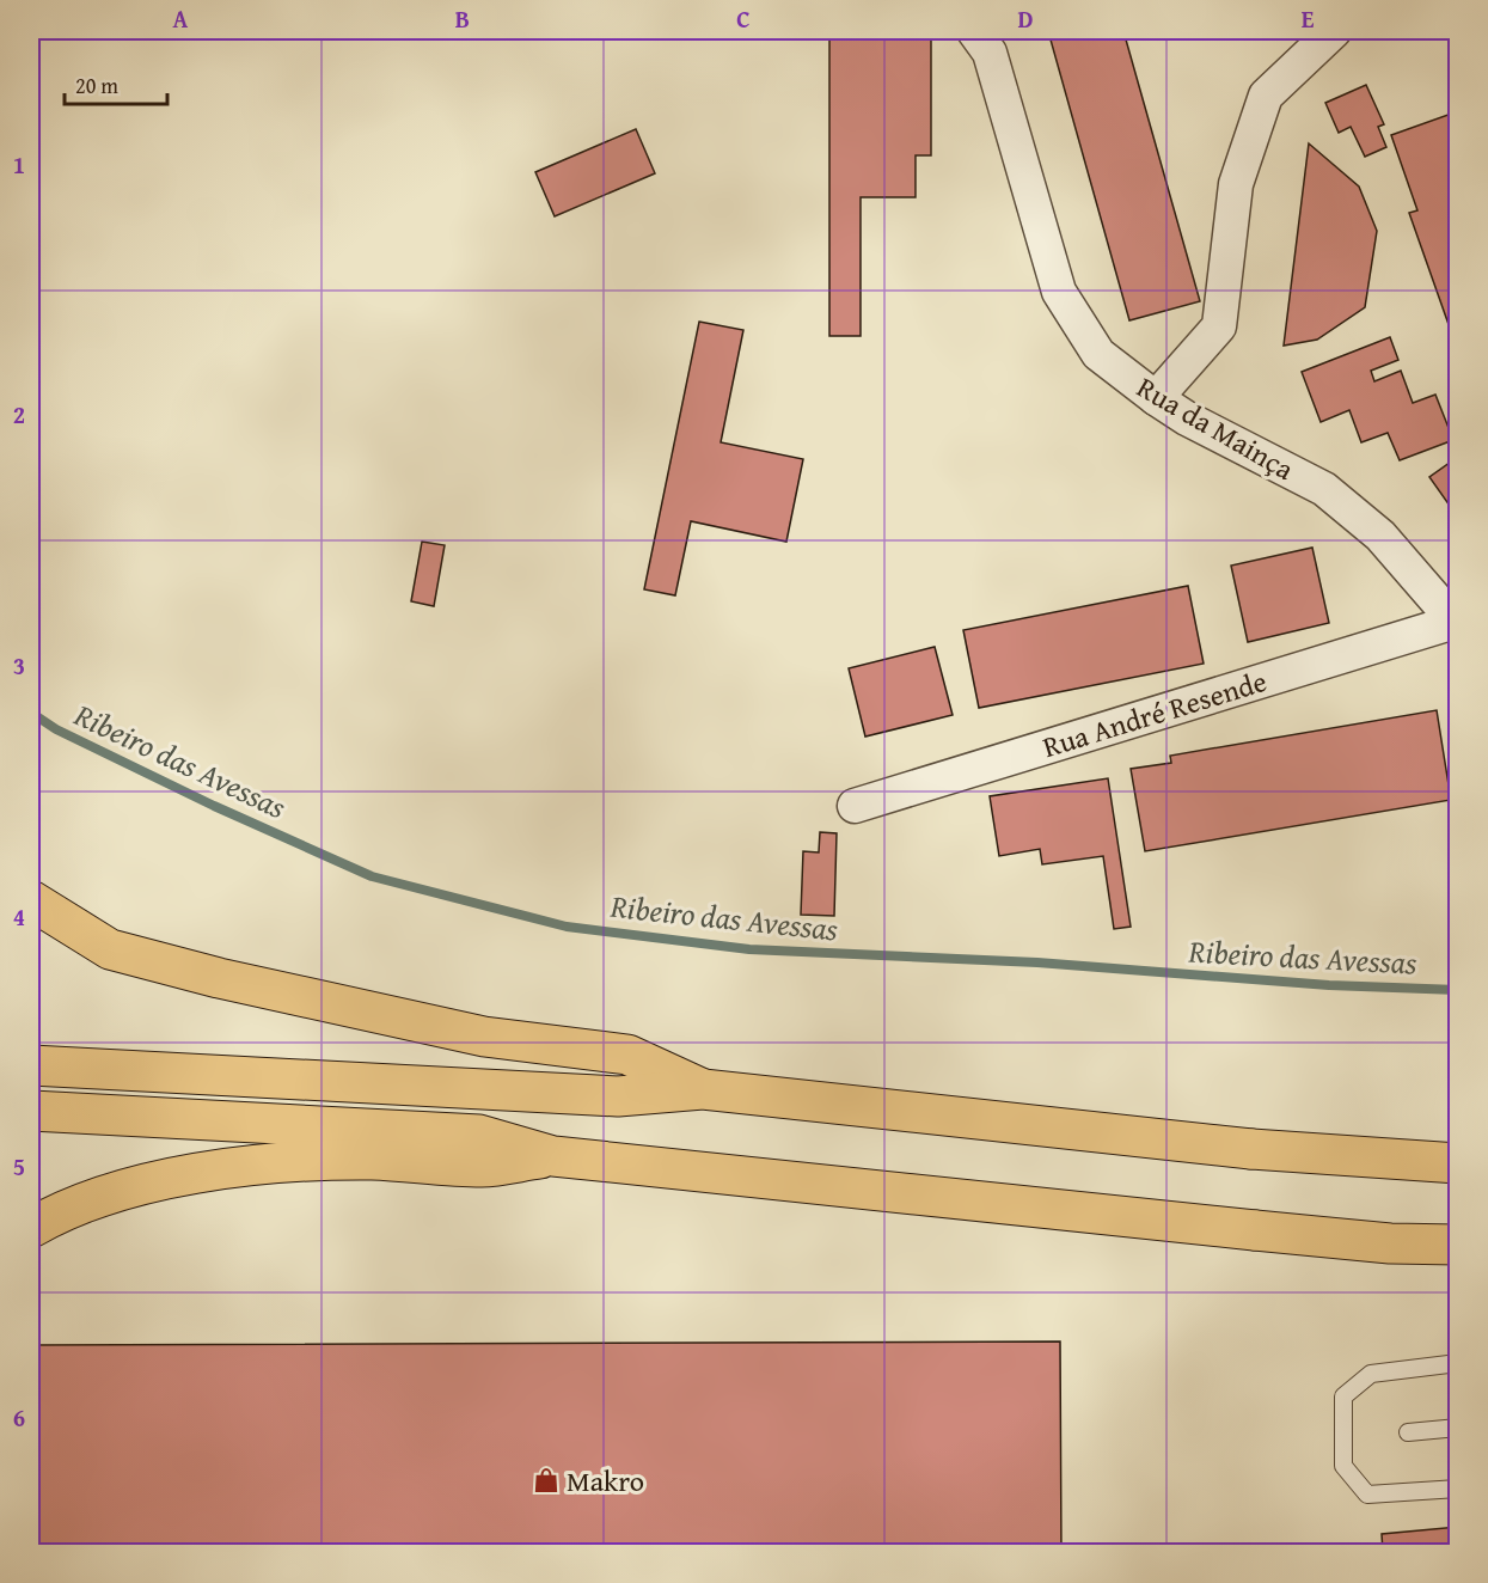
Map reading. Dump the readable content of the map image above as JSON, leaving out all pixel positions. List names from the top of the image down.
{
  "streets": {
    "street": ["Rua da Mainça", "Rua André Resende"]
  },
  "crossings": [
    ["Rua da Mainça", "Rua André Resende"]
  ],
  "water": ["Ribeiro das Avessas"],
  "places": {
    "shop": ["Makro"]
  },
  "scale_bar": "20 m",
  "grid": {
    "columns": [
      "A",
      "B",
      "C",
      "D",
      "E"
    ],
    "rows": [
      "1",
      "2",
      "3",
      "4",
      "5",
      "6"
    ]
  }
}
